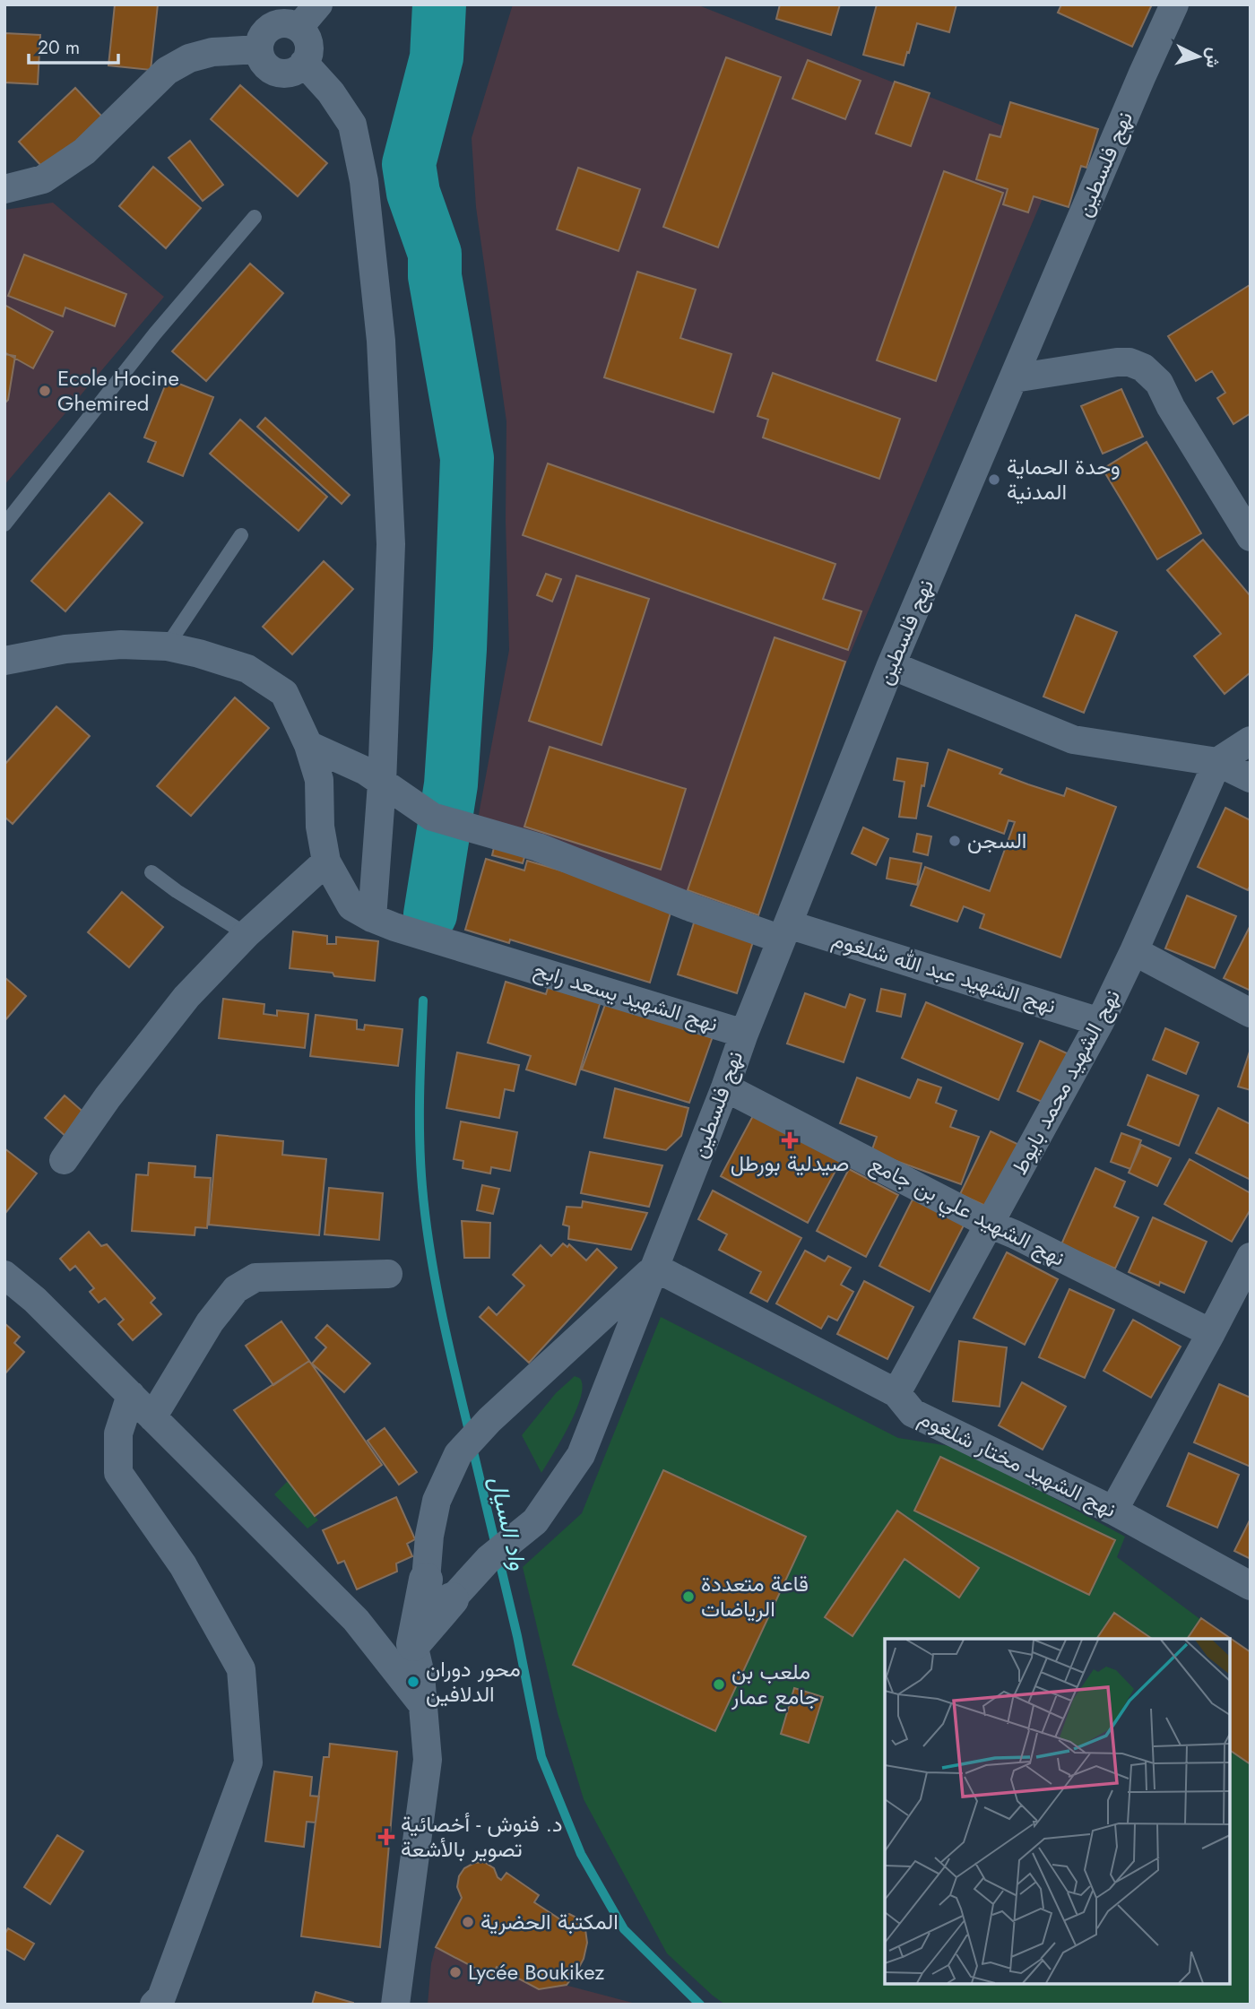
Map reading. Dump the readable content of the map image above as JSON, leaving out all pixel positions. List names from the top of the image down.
{
  "streets": {
    "street": [
      "نهج فلسطين",
      "نهج الشهيد عبد الله شلغوم",
      "نهج الشهيد يسعد رابح",
      "نهج الشهيد محمد بايوط",
      "نهج الشهيد علي بن جامع",
      "نهج الشهيد مختار شلغوم"
    ]
  },
  "crossings": [
    ["نهج فلسطين", "نهج الشهيد عبد الله شلغوم"],
    ["نهج فلسطين", "نهج الشهيد يسعد رابح"],
    ["نهج فلسطين", "نهج الشهيد علي بن جامع"],
    ["نهج فلسطين", "نهج الشهيد مختار شلغوم"],
    ["نهج الشهيد عبد الله شلغوم", "نهج الشهيد محمد بايوط"],
    ["نهج الشهيد محمد بايوط", "نهج الشهيد علي بن جامع"],
    ["نهج الشهيد محمد بايوط", "نهج الشهيد مختار شلغوم"]
  ],
  "water": ["واد السيال"],
  "places": {
    "other": [
      "Ecole Hocine Ghemired",
      "وحدة الحماية المدنية",
      "السجن",
      "قاعة متعددة الرياضات",
      "محور دوران الدلافين",
      "ملعب بن جامع عمار",
      "المكتبة الحضرية",
      "Lycée Boukikez"
    ],
    "health": ["صيدلية بورطل", "د. فنوش - أخصائية تصوير بالأشعة"]
  },
  "scale_bar": "20 m",
  "north": "right"
}
